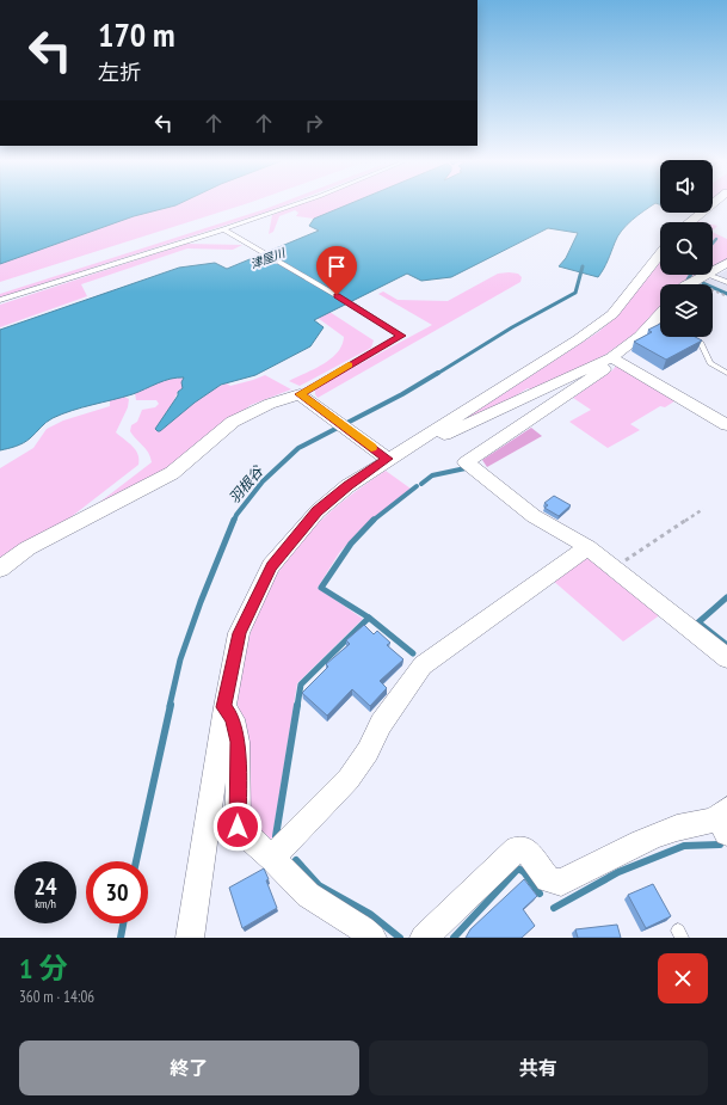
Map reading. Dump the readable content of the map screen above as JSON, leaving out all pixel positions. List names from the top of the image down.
{
  "water": ["津屋川", "羽根谷"],
  "page": {
    "turn": ["170 m", "左折"],
    "speed": "24 km/h",
    "limit": "30",
    "heading": ["1 分", "360 m · 14:06"],
    "buttons": ["終了", "共有"]
  }
}
